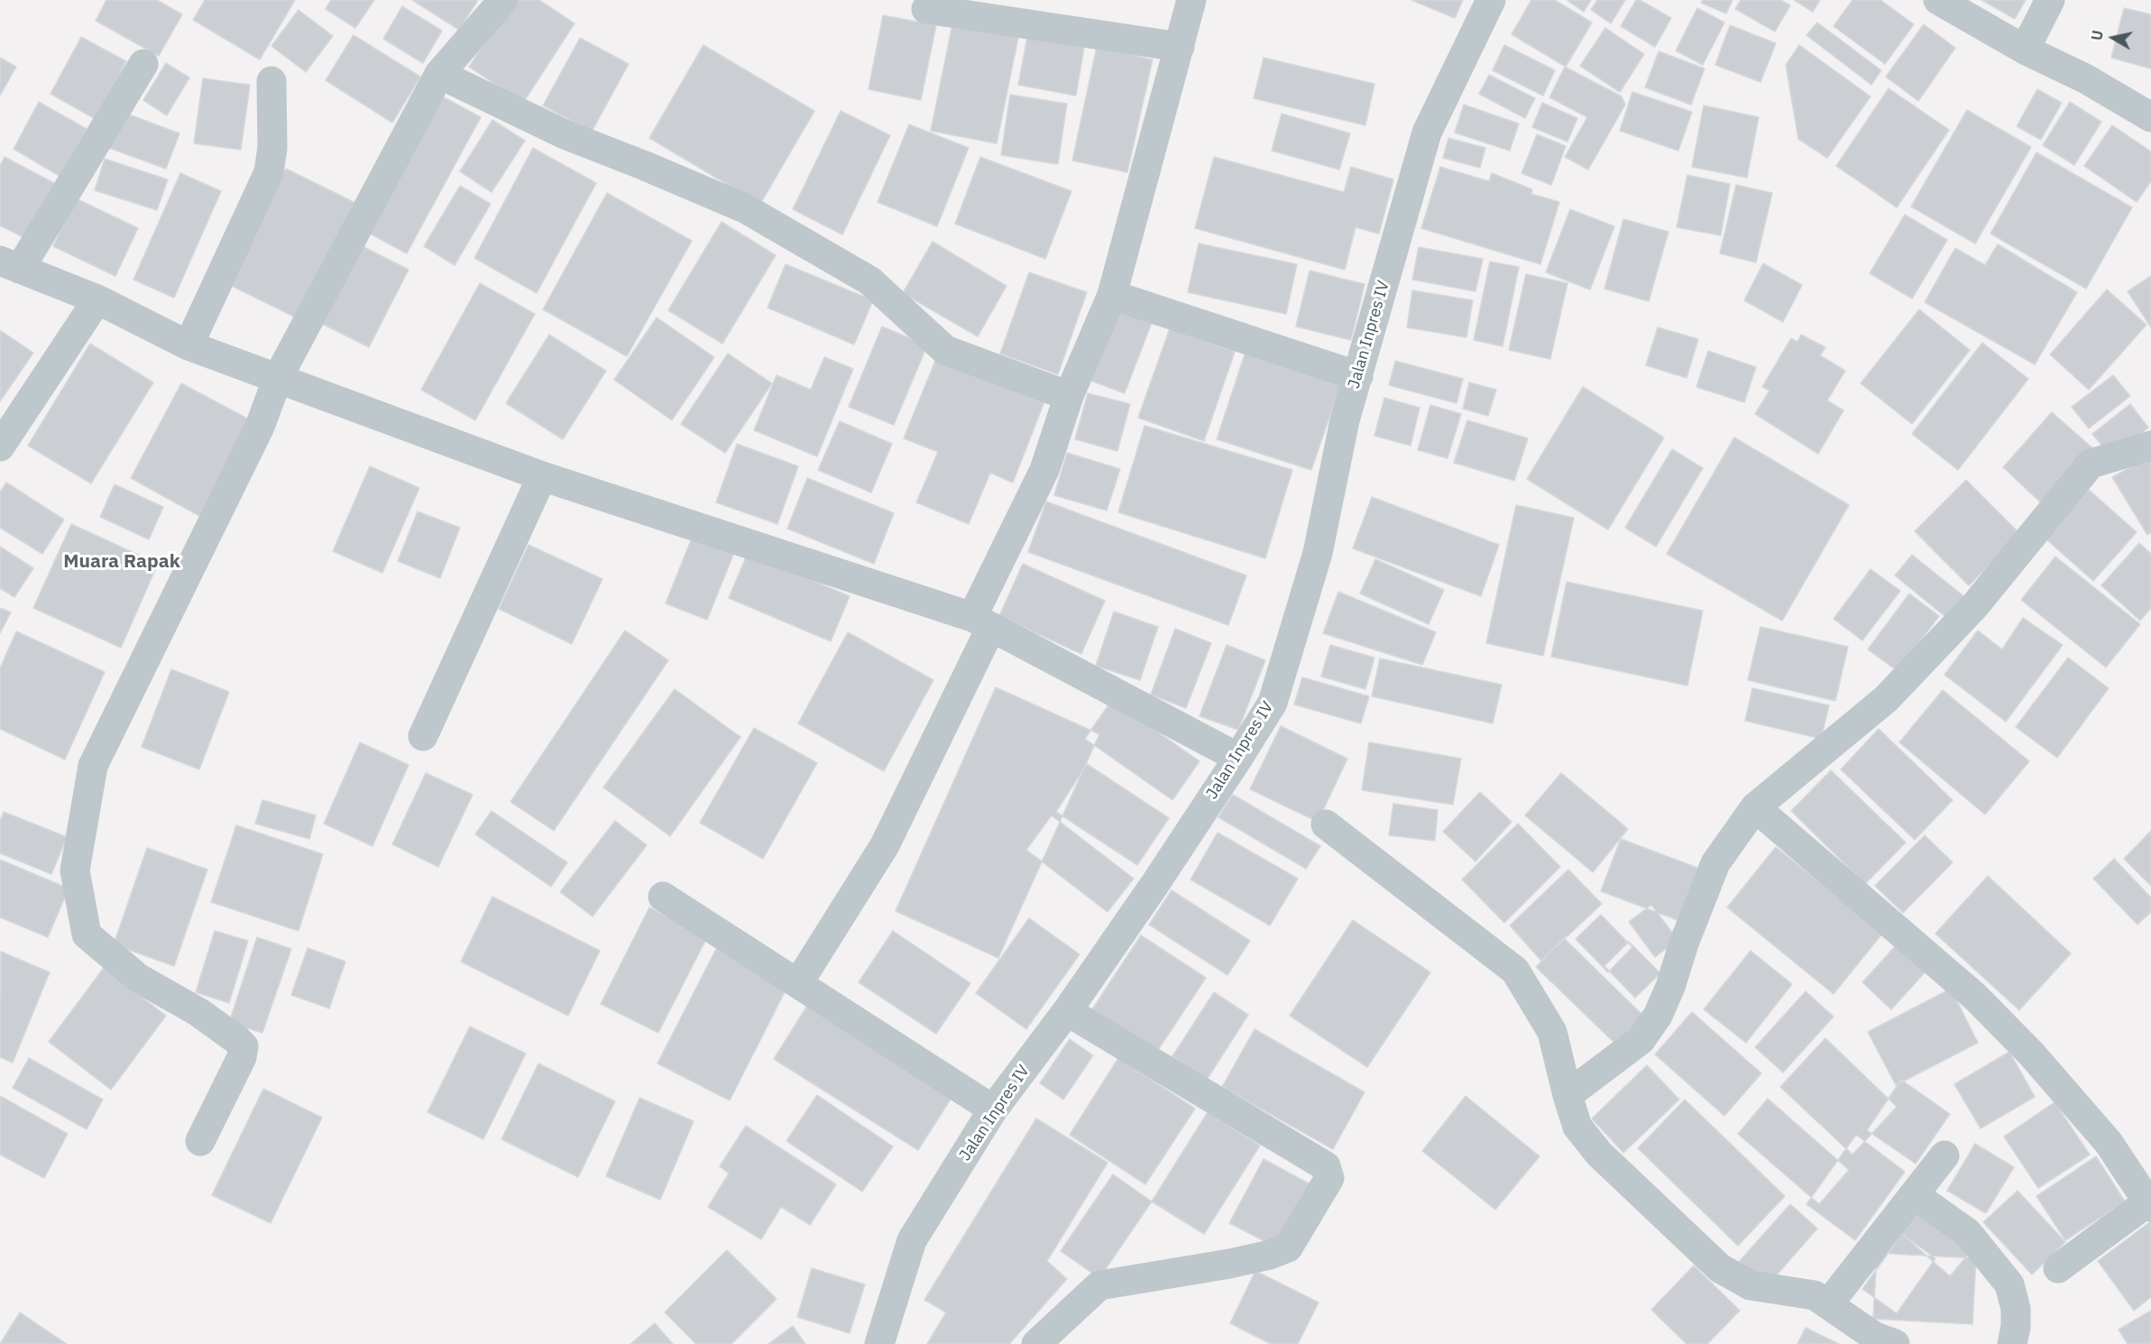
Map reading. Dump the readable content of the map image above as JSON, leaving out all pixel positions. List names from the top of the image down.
{
  "streets": {
    "street": ["Jalan Inpres IV"]
  },
  "districts": ["Muara Rapak"],
  "north": "left"
}
